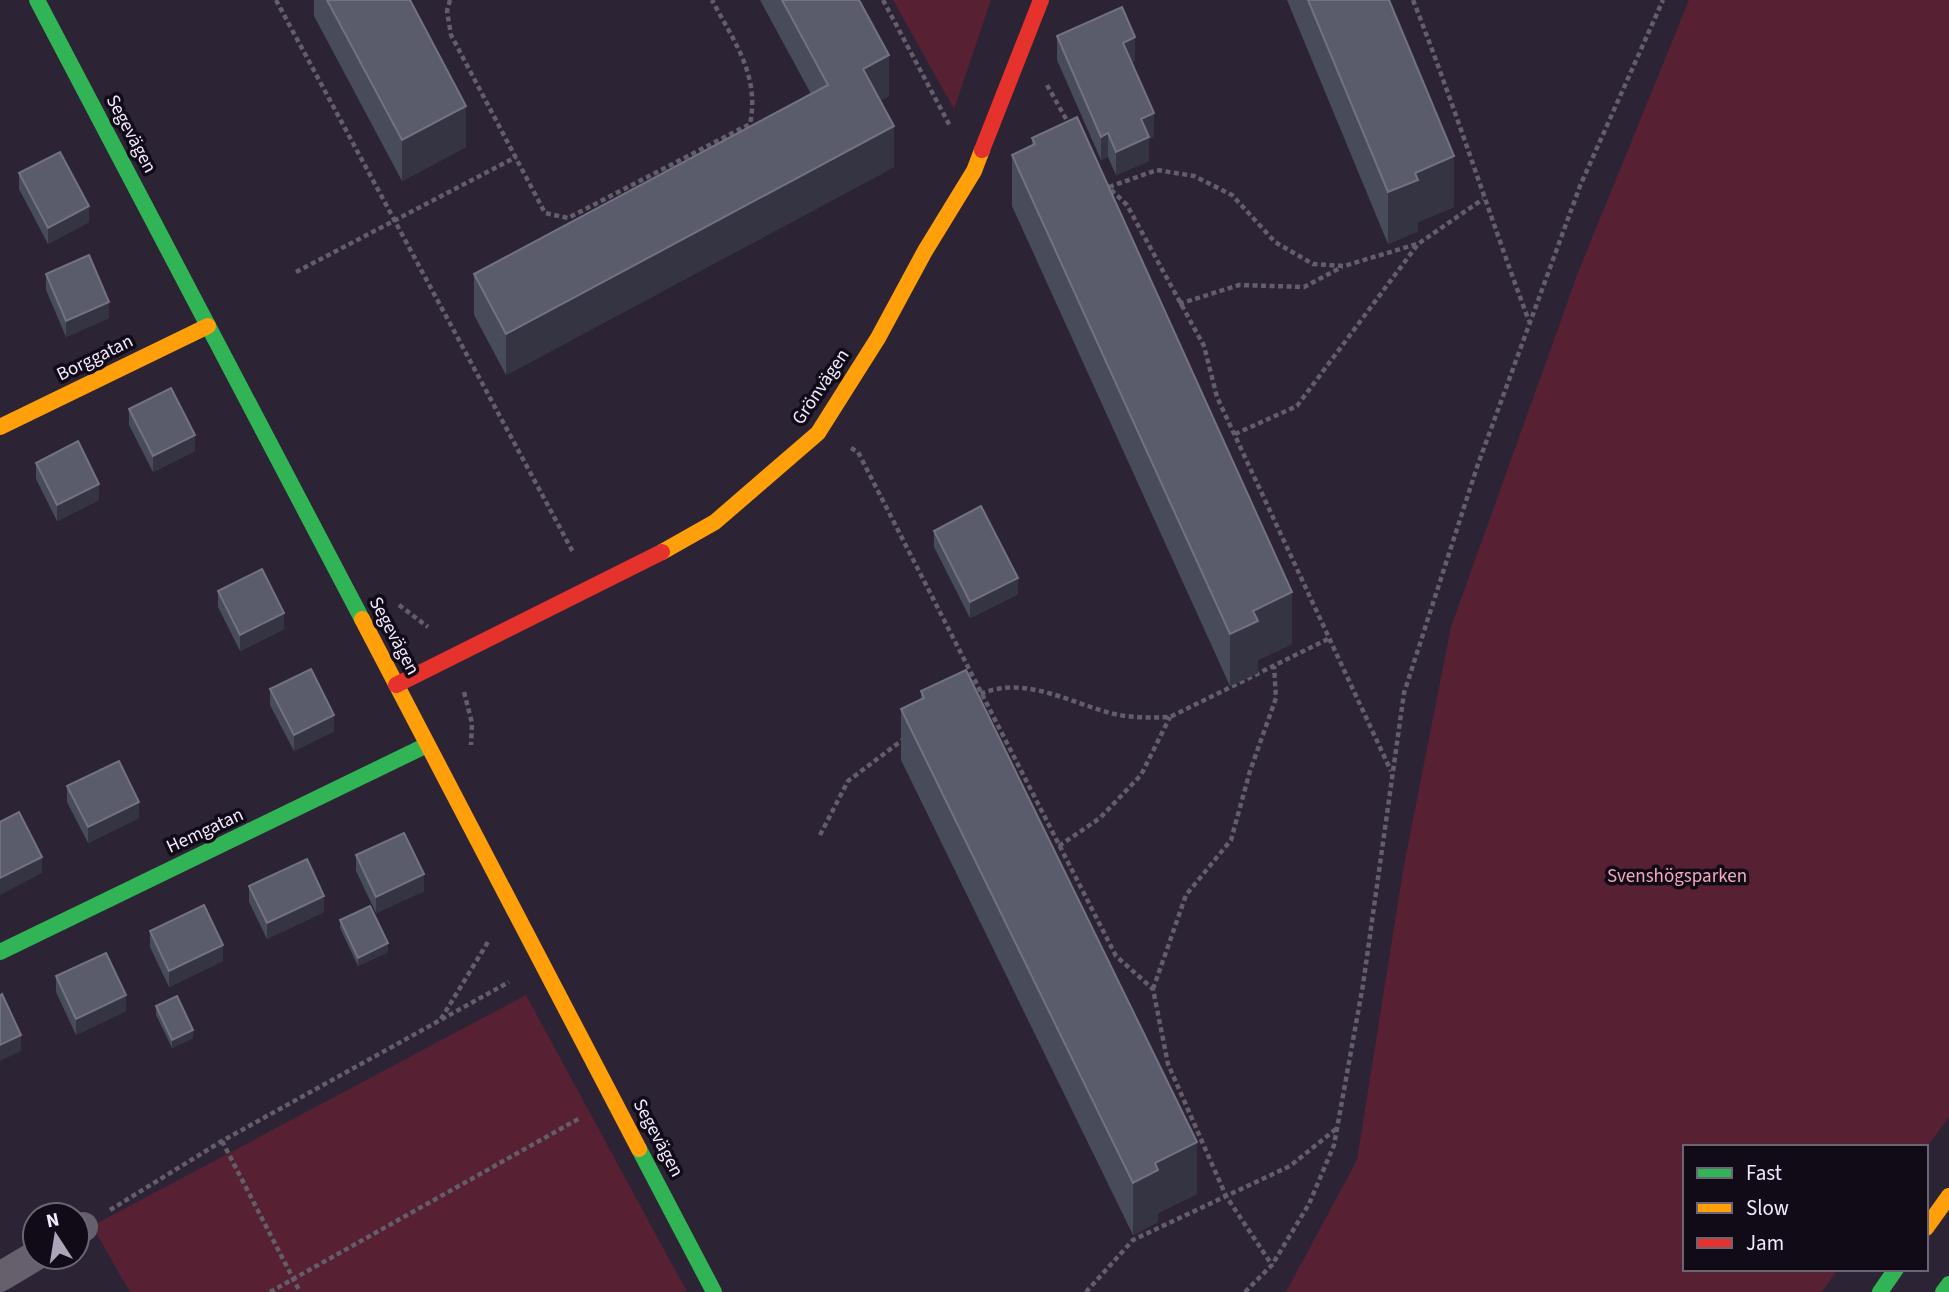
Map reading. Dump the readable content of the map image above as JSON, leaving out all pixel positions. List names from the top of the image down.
{
  "streets": {
    "main road": [
      "Segevägen",
      "Borggatan",
      "Grönvägen",
      "Hemgatan"
    ]
  },
  "crossings": [
    ["Segevägen", "Borggatan"],
    ["Segevägen", "Grönvägen"],
    ["Segevägen", "Hemgatan"]
  ],
  "parks": ["Svenshögsparken"],
  "legend": ["Fast", "Slow", "Jam"],
  "north": "top"
}
